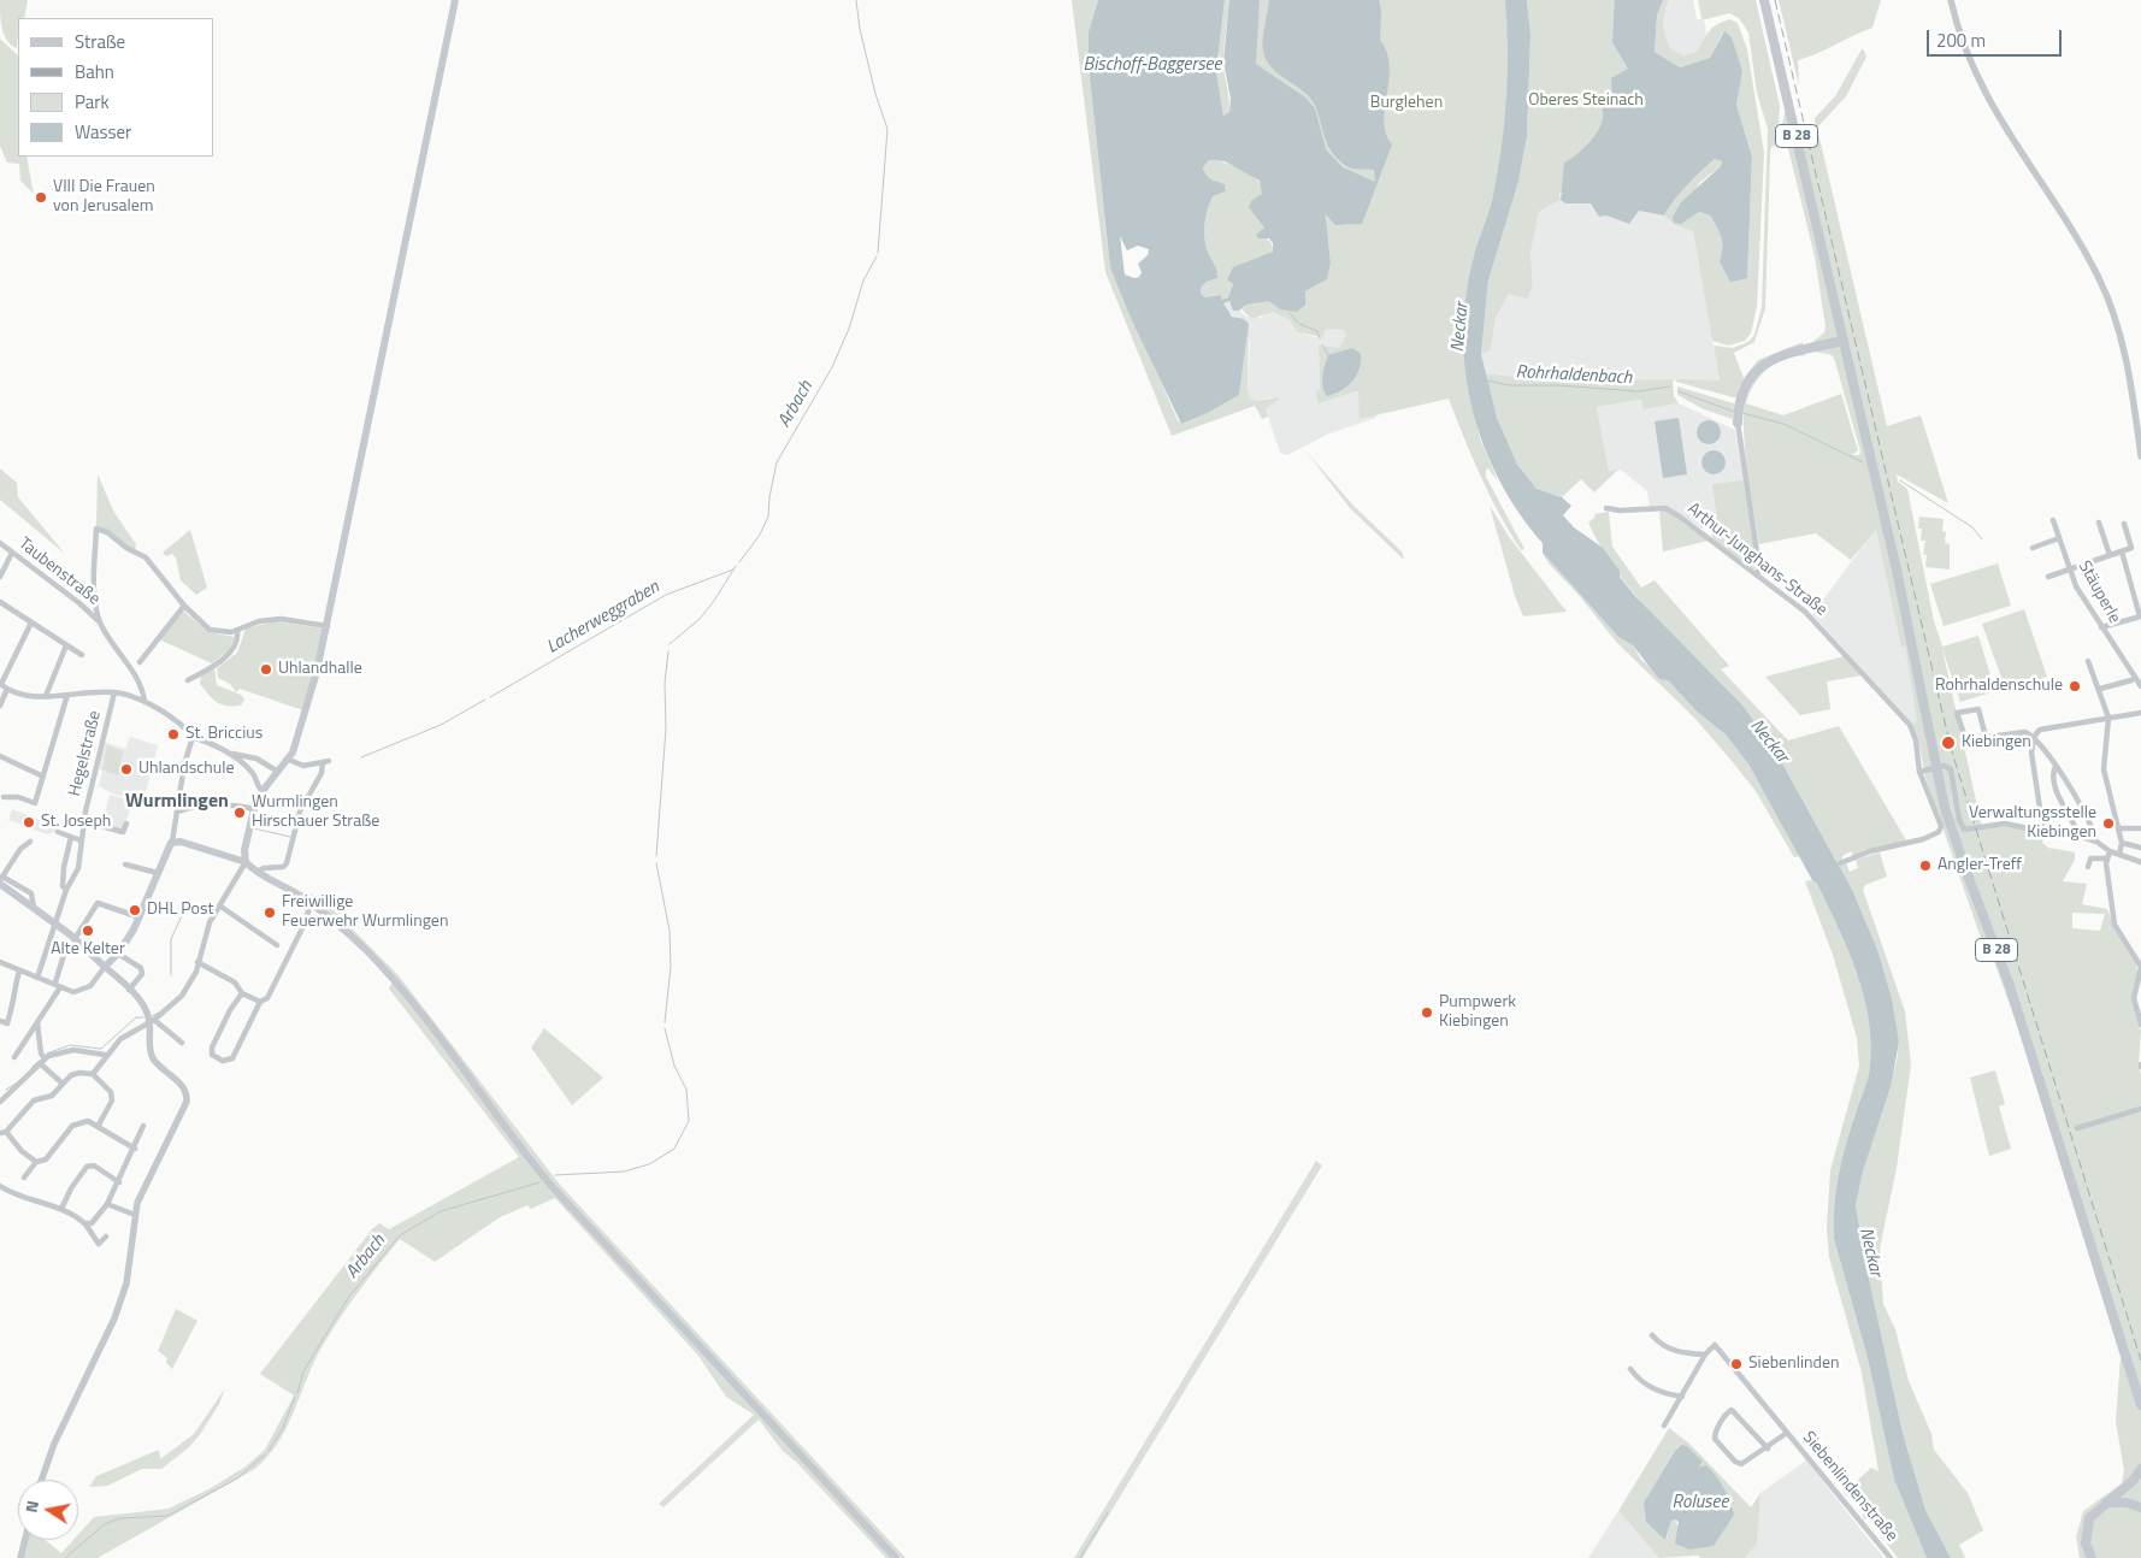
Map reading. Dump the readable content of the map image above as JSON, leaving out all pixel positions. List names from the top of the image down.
{
  "streets": {
    "main road": ["B 28"],
    "street": [
      "Arthur-Junghans-Straße",
      "Taubenstraße",
      "Stäuperle",
      "Hegelstraße",
      "Siebenlindenstraße"
    ]
  },
  "districts": ["Wurmlingen"],
  "water": [
    "Bischoff-Baggersee",
    "Neckar",
    "Rohrhaldenbach",
    "Arbach",
    "Lacherweggraben",
    "Rolusee"
  ],
  "parks": ["Oberes Steinach", "Burglehen"],
  "places": [
    "VIII Die Frauen von Jerusalem",
    "Uhlandhalle",
    "Rohrhaldenschule",
    "St. Briccius",
    "Kiebingen",
    "Uhlandschule",
    "Wurmlingen Hirschauer Straße",
    "St. Joseph",
    "Verwaltungsstelle Kiebingen",
    "Angler-Treff",
    "DHL Post",
    "Freiwillige Feuerwehr Wurmlingen",
    "Alte Kelter",
    "Pumpwerk Kiebingen",
    "Siebenlinden"
  ],
  "legend": [
    "Straße",
    "Bahn",
    "Park",
    "Wasser"
  ],
  "scale_bar": "200 m",
  "north": "left"
}
